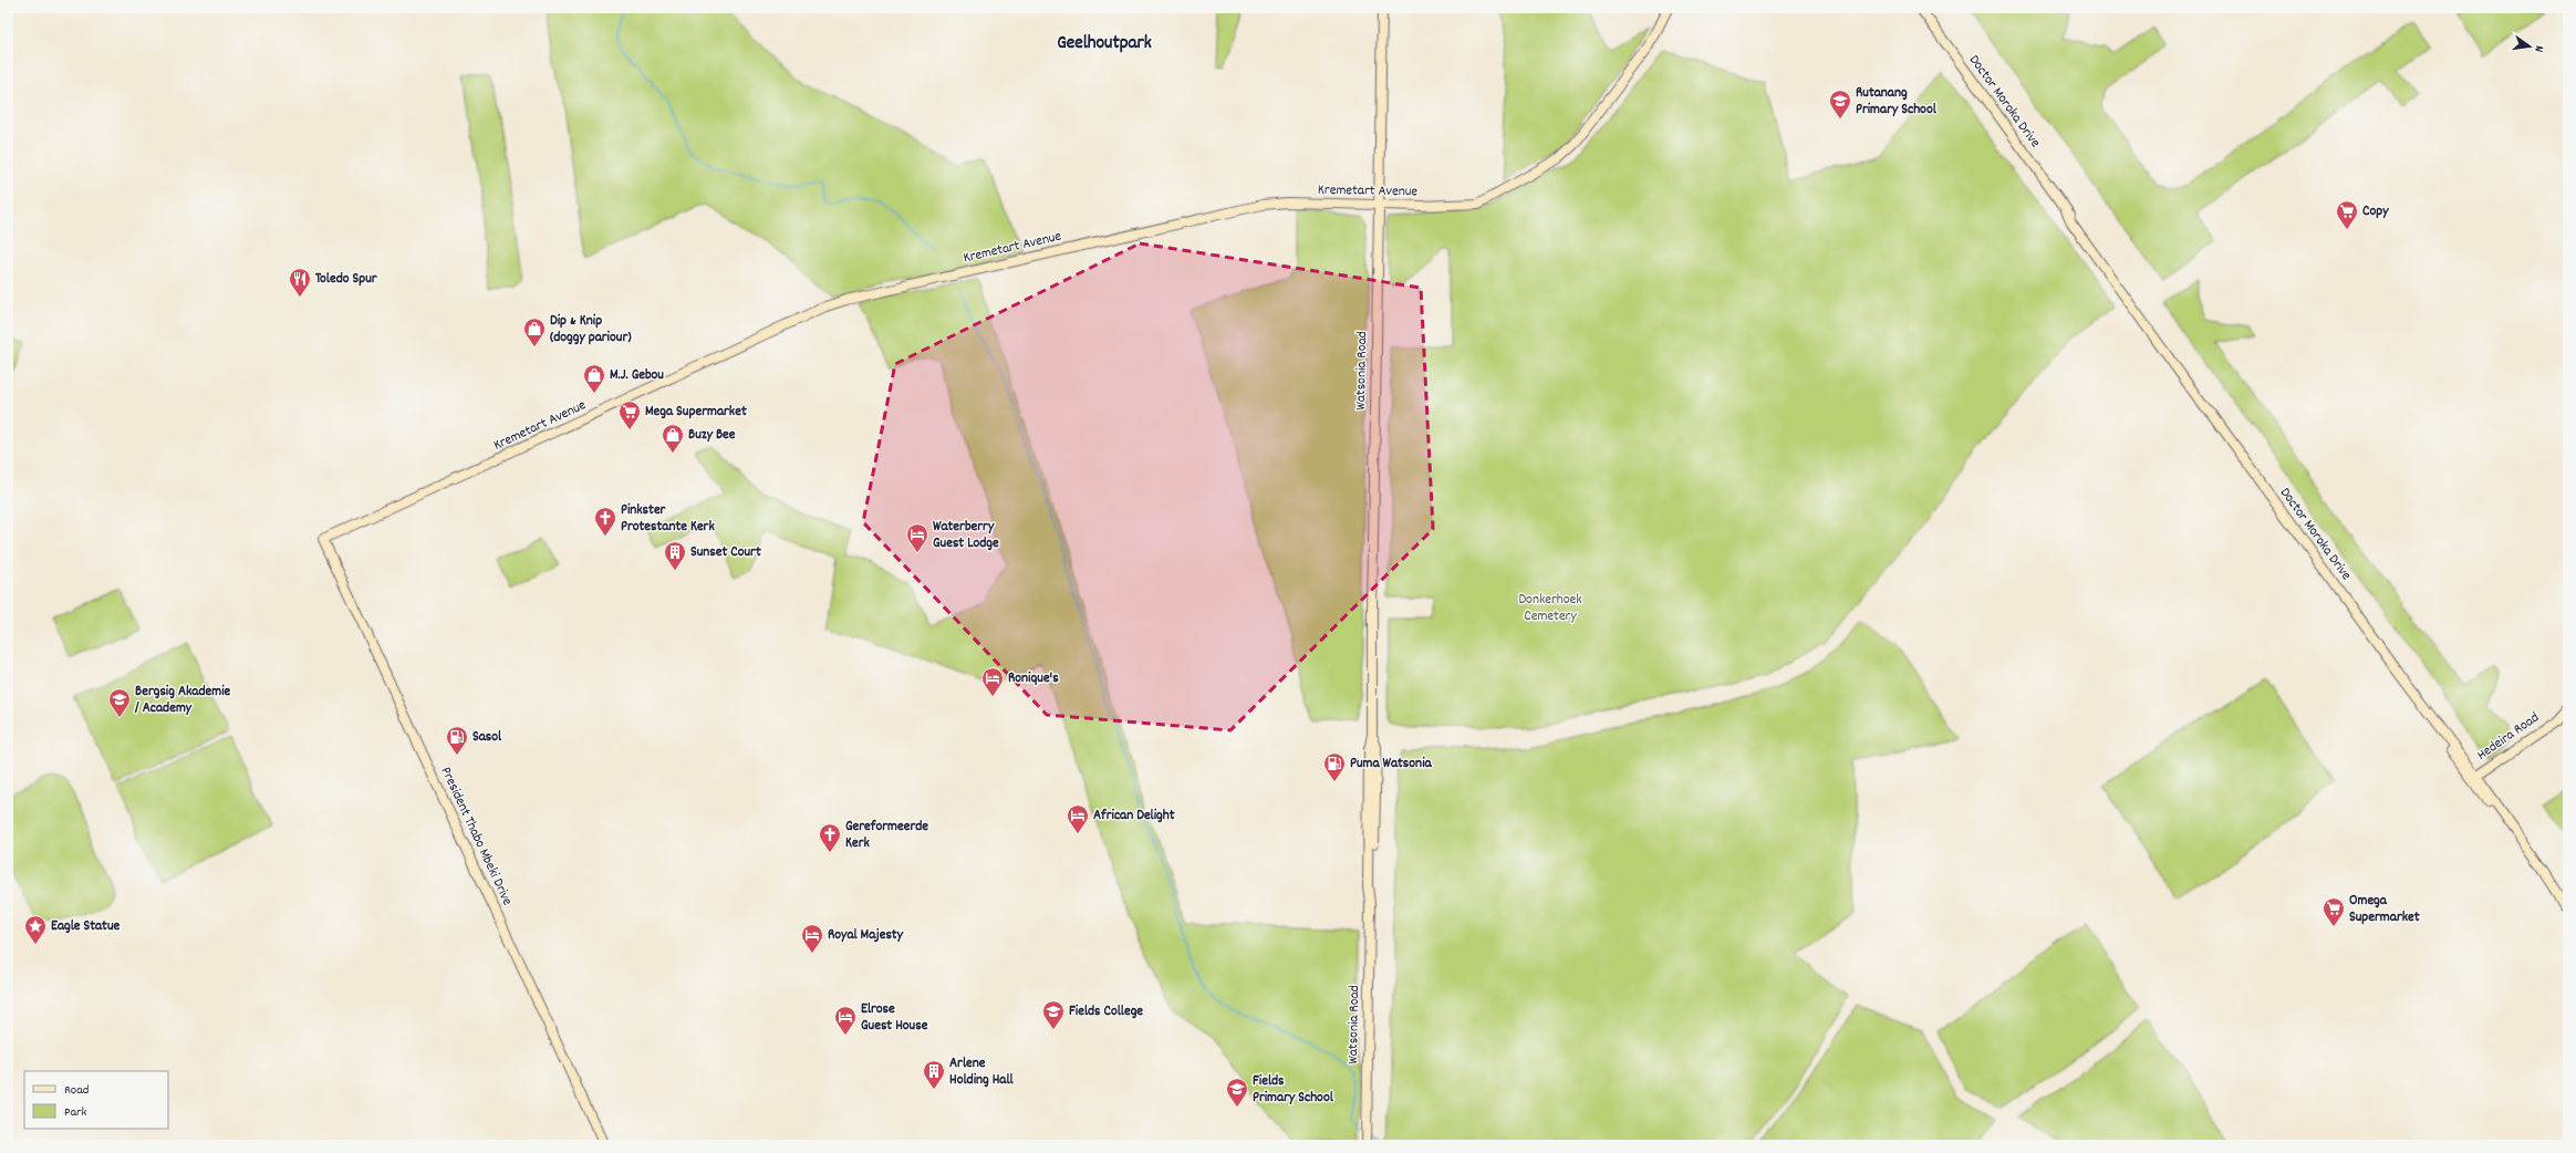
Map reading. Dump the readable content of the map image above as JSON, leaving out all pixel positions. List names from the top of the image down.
{
  "streets": {
    "street": [
      "Doctor Moroka Drive",
      "Kremetart Avenue",
      "Watsonia Road",
      "Hedeira Road",
      "President Thabo Mbeki Drive"
    ]
  },
  "crossings": [
    ["Doctor Moroka Drive", "Hedeira Road"],
    ["Kremetart Avenue", "Watsonia Road"],
    ["Kremetart Avenue", "President Thabo Mbeki Drive"]
  ],
  "districts": ["Geelhoutpark"],
  "parks": ["Donkerhoek Cemetery"],
  "places": {
    "school or university": [
      "Rutanang Primary School",
      "Bergsig Akademie / Academy",
      "Fields College",
      "Fields Primary School"
    ],
    "supermarket": ["Copy", "Mega Supermarket", "Omega Supermarket"],
    "restaurant": ["Toledo Spur"],
    "shop": ["Dip & Knip (doggy pariour)", "M.J. Gebou", "Buzy Bee"],
    "church": ["Pinkster Protestante Kerk", "Gereformeerde Kerk"],
    "hotel": [
      "Waterberry Guest Lodge",
      "Ronique's",
      "African Delight",
      "Royal Majesty",
      "Elrose Guest House"
    ],
    "building": ["Sunset Court", "Arlene Holding Hall"],
    "fuel station": ["Sasol", "Puma Watsonia"],
    "place": ["Eagle Statue"]
  },
  "legend": ["Road", "Park"],
  "north": "right"
}
